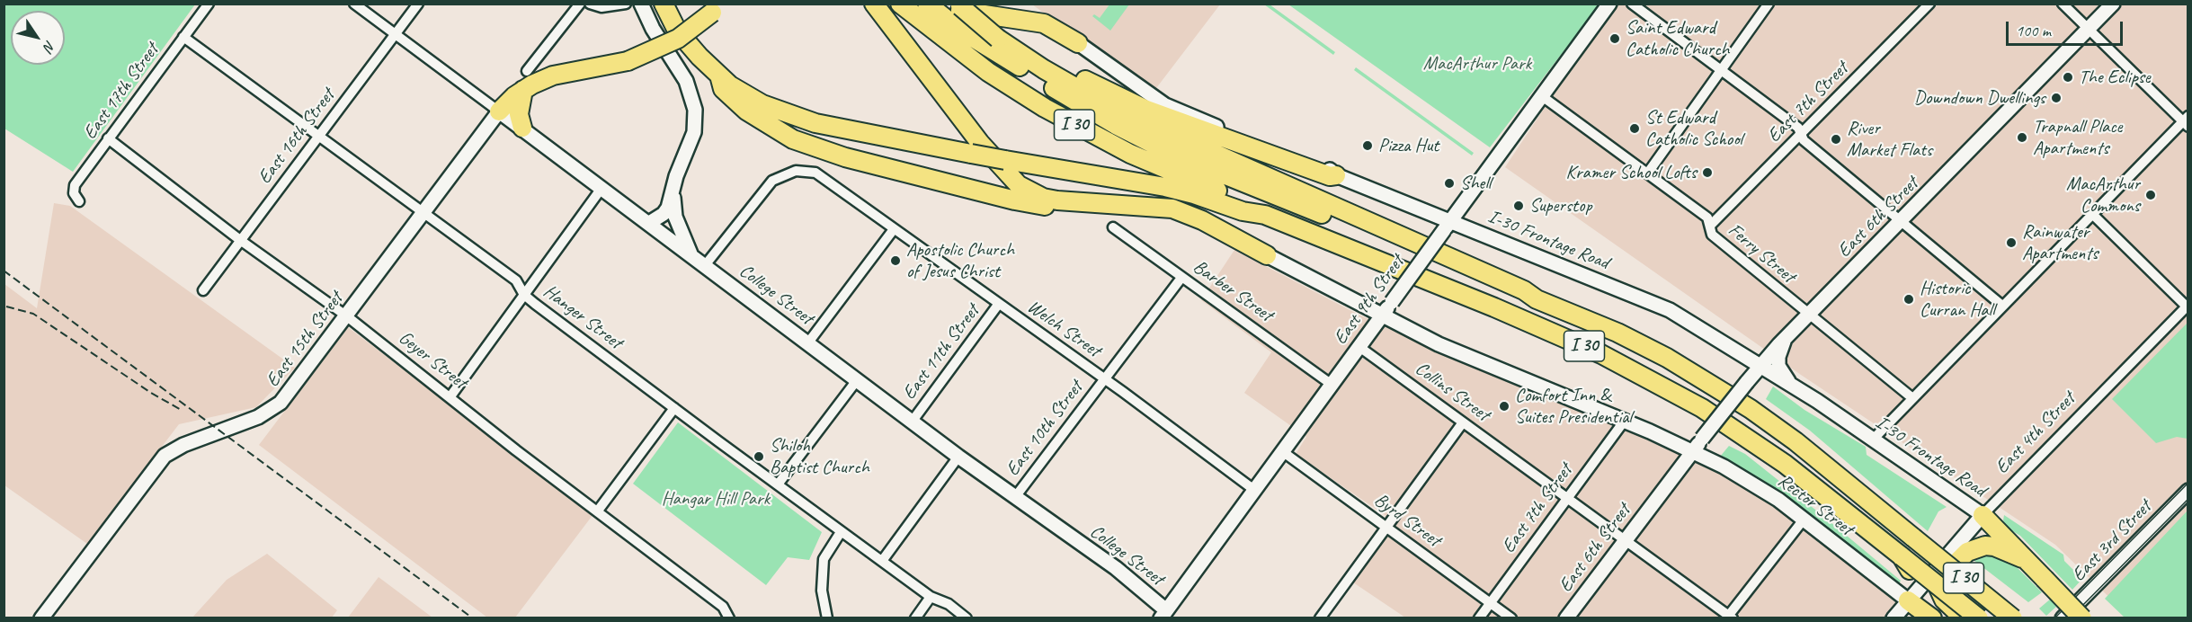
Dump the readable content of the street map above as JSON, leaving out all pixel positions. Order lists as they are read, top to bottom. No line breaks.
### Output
{"streets":{"highway":["I 30"],"main road":["East 6th Street","I-30 Frontage Road","College Street","East 9th Street","East 15th Street","East 4th Street","Rector Street","East 3rd Street"],"street":["East 17th Street","East 7th Street","East 16th Street","Ferry Street","Barber Street","Hanger Street","Welch Street","East 11th Street","Geyer Street","Collins Street","East 10th Street","Byrd Street"]},"crossings":[["East 17th Street","Hanger Street"],["East 17th Street","Geyer Street"],["East 7th Street","Ferry Street"],["East 7th Street","Collins Street"],["East 7th Street","Byrd Street"],["East 16th Street","College Street"],["East 16th Street","Hanger Street"],["East 16th Street","Geyer Street"],["East 6th Street","I-30 Frontage Road"],["East 6th Street","Ferry Street"],["East 6th Street","Collins Street"],["East 6th Street","Rector Street"],["I-30 Frontage Road","East 9th Street"],["I-30 Frontage Road","East 4th Street"],["Ferry Street","East 9th Street"],["Barber Street","East 9th Street"],["Barber Street","East 10th Street"],["College Street","East 9th Street"],["College Street","Welch Street"],["College Street","East 15th Street"],["College Street","East 11th Street"],["College Street","East 10th Street"],["East 9th Street","Welch Street"],["East 9th Street","Collins Street"],["East 9th Street","Byrd Street"],["Hanger Street","East 15th Street"],["Welch Street","East 11th Street"],["Welch Street","East 10th Street"],["East 15th Street","Geyer Street"],["East 4th Street","Rector Street"]],"parks":["MacArthur Park","Hangar Hill Park"],"places":["Saint Edward Catholic Church","The Eclipse","Downdown Dwellings","St Edward Catholic School","Trapnall Place Apartments","River Market Flats","Pizza Hut","Kramer School Lofts","Shell","MacArthur Commons","Superstop","Rainwater Apartments","Apostolic Church of Jesus Christ","Historic Curran Hall","Comfort Inn & Suites Presidential","Shiloh Baptist Church"],"scale_bar":"100 m","north":"bottom right"}
